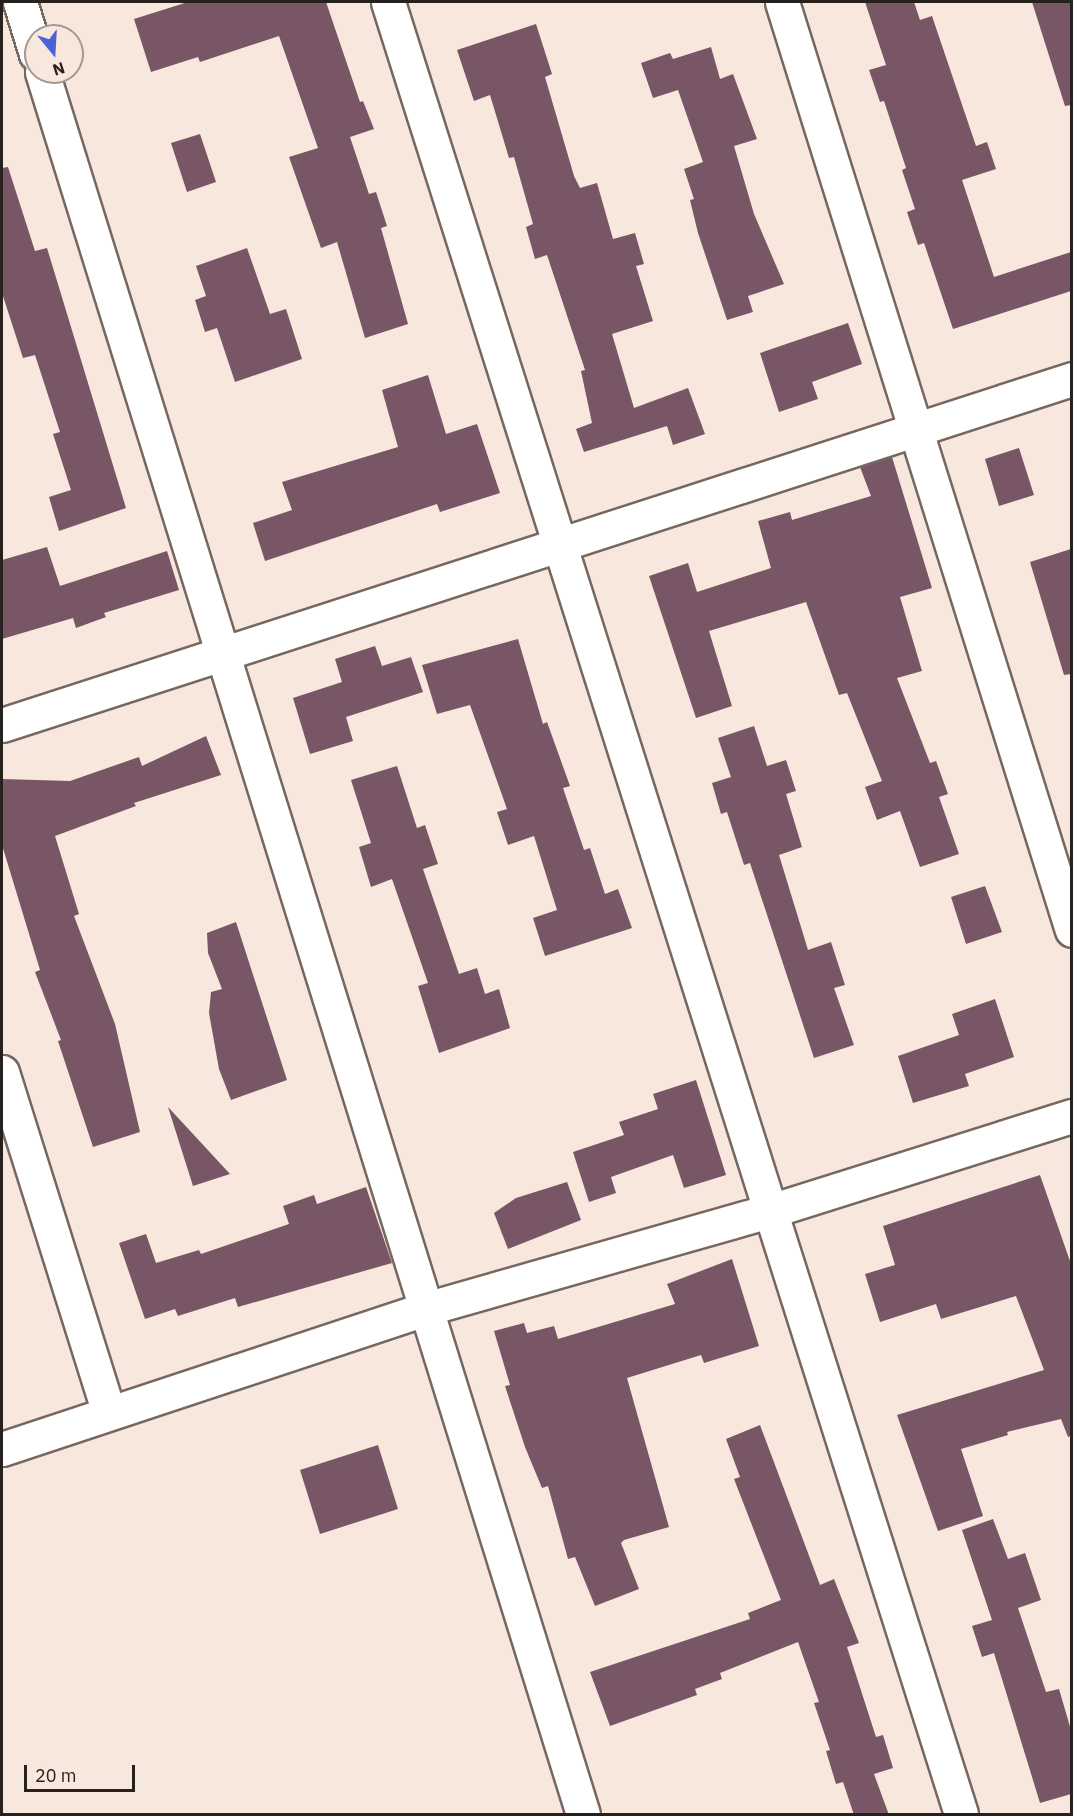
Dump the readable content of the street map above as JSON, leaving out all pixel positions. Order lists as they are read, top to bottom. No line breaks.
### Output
{"scale_bar":"20 m","north":"bottom"}
